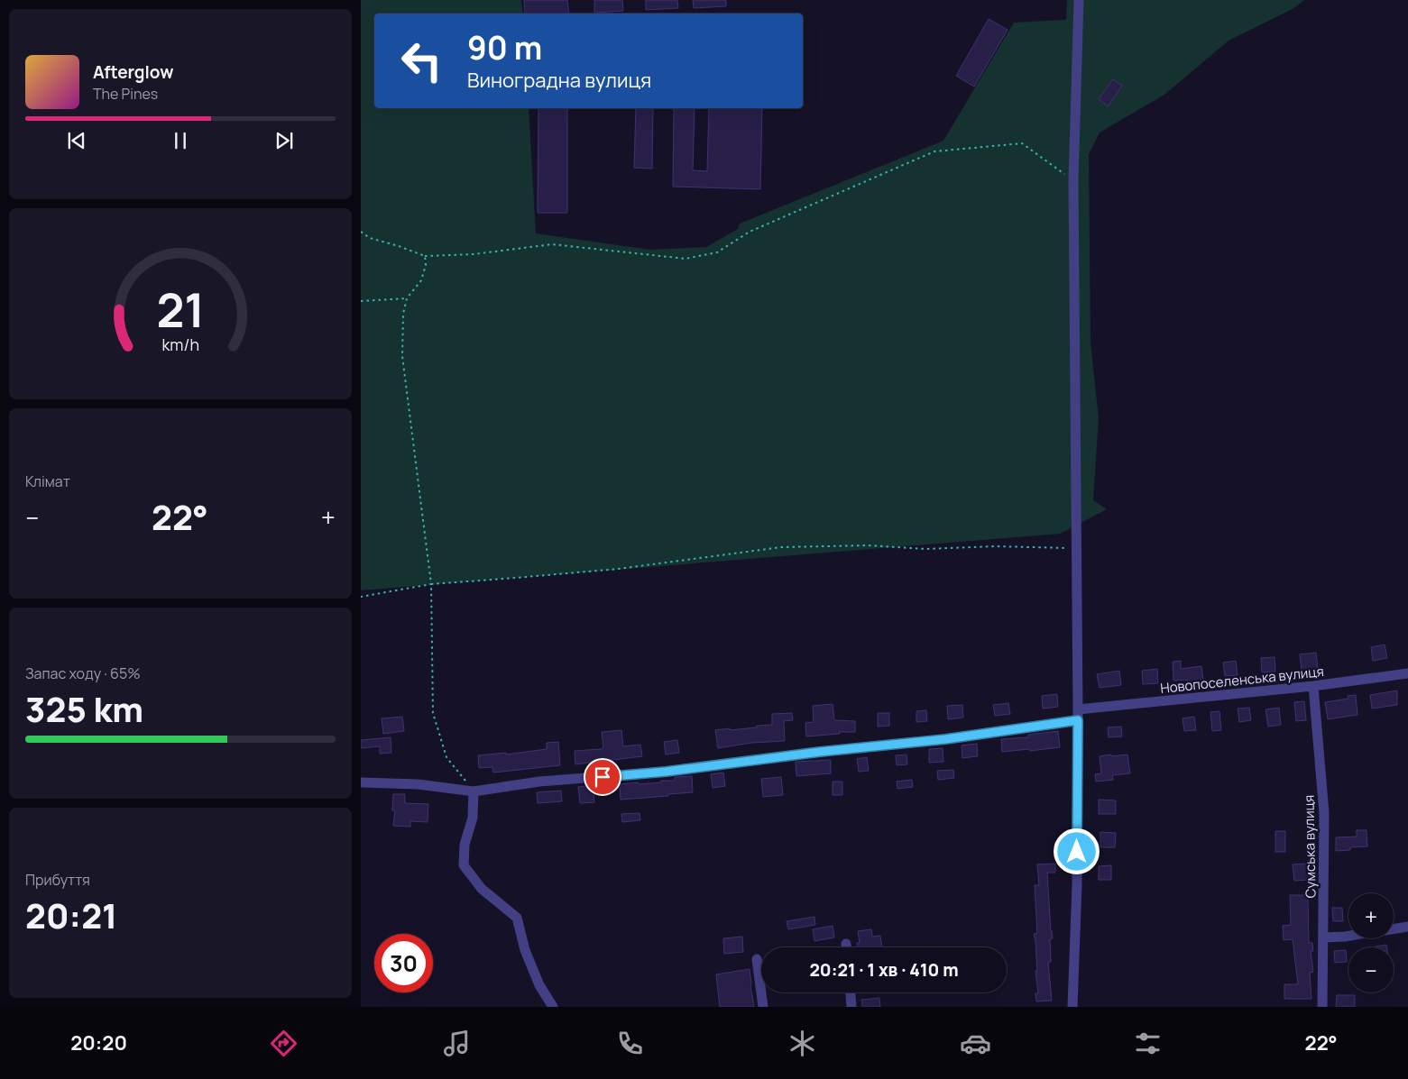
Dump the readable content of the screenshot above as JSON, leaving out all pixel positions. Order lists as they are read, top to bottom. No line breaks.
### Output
{"streets":{"street":["Новопоселенська вулиця","Сумська вулиця"]},"crossings":[["Новопоселенська вулиця","Сумська вулиця"]],"page":{"turn":["90 m","Виноградна вулиця"],"song":["Afterglow","The Pines"],"tile":["Клімат",["Запас ходу · 65%","325 km"],["Прибуття","20:21"]],"heat":["−","22°","+"],"map_buttons":["+","−"],"limit":"30","trip":"20:21 · 1 хв · 410 m","tabs":["20:20","22°"],"gauge":["21","km/h"]}}
